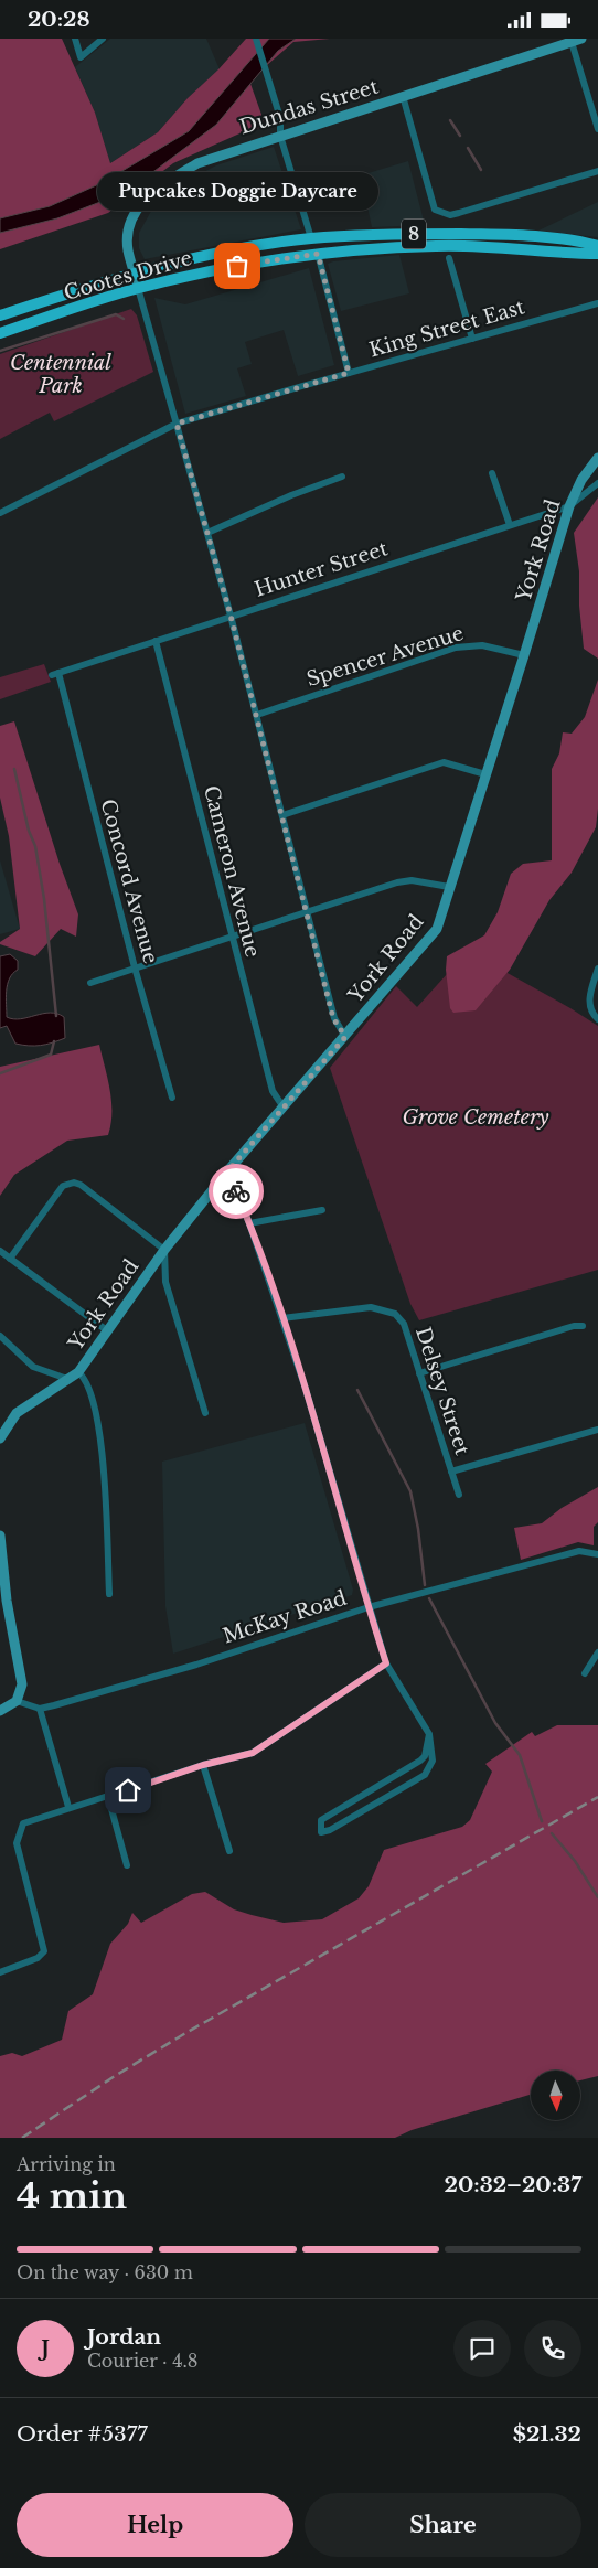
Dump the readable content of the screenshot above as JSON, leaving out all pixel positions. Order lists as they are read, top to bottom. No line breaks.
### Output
{"streets":{"main road":["8","Cootes Drive"],"street":["Dundas Street","King Street East","York Road","Hunter Street","Spencer Avenue","Cameron Avenue","Concord Avenue","Delsey Street","McKay Road"]},"crossings":[["Dundas Street","Cootes Drive"],["York Road","Hunter Street"],["York Road","Spencer Avenue"],["York Road","Cameron Avenue"],["Hunter Street","Cameron Avenue"],["Hunter Street","Concord Avenue"]],"parks":["Centennial Park","Grove Cemetery"],"places":["Pupcakes Doggie Daycare"],"north":"bottom","page":{"status":"20:28","bubble":"Pupcakes Doggie Daycare","heading":["4 min","Arriving in","20:32–20:37"],"panel":["Jordan","Courier · 4.8","Order #5377","$21.32"],"bar":"On the way · 630 m","round":"J","buttons":["Help","Share"]}}
